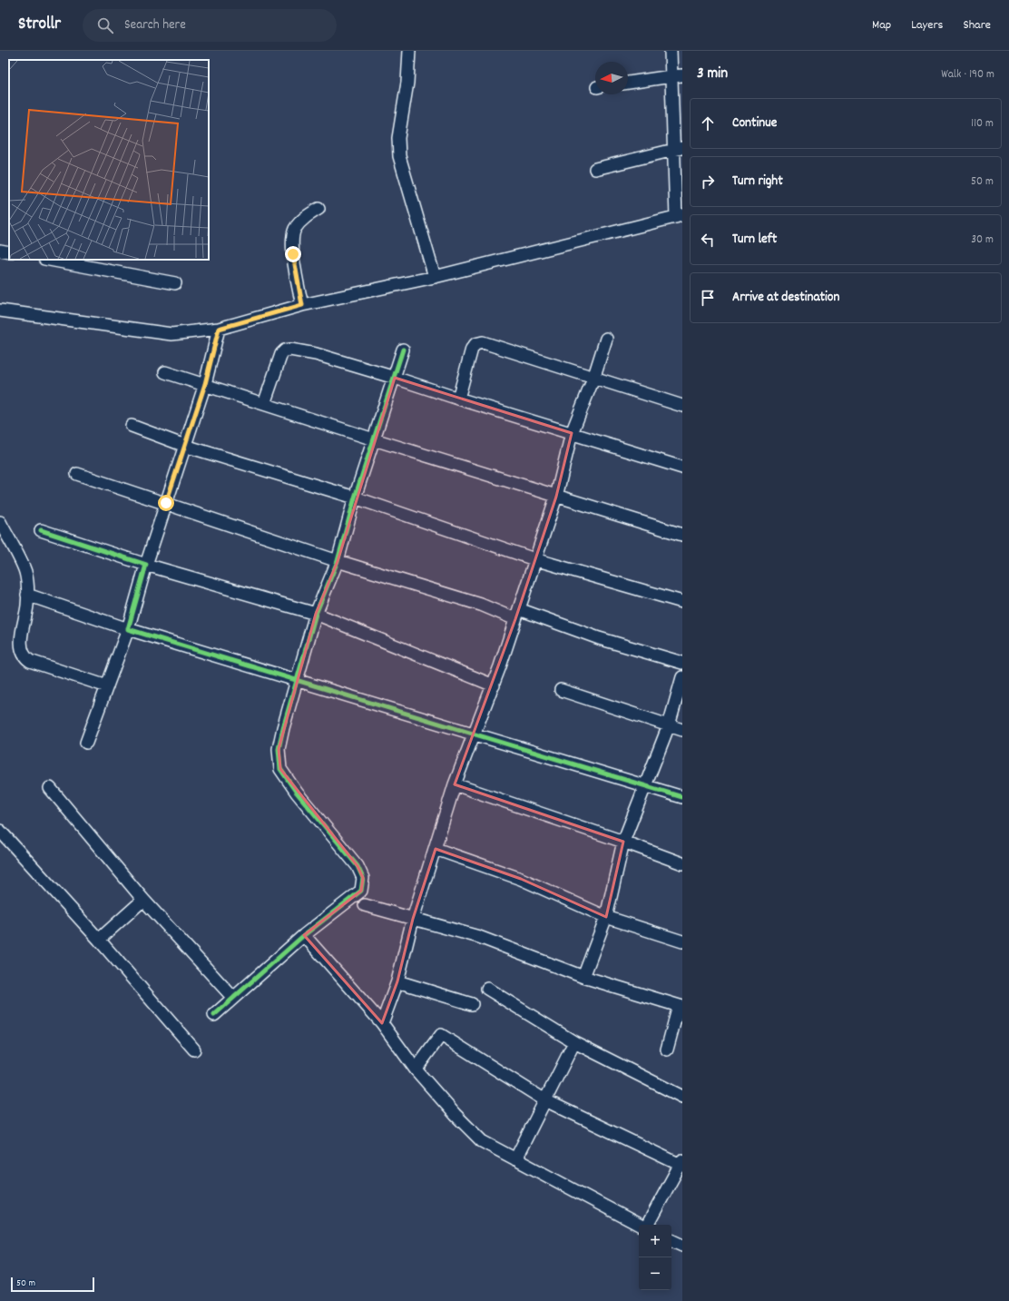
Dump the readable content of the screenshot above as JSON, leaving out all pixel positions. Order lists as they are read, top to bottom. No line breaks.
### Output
{"scale_bar":"50 m","north":"left","page":{"header":"Strollr","search":"Search here","nav":["Map","Layers","Share"],"heading":["3 min","Walk · 190 m"],"list":[["Continue","110 m"],["Turn right","50 m"],["Turn left","30 m"],"Arrive at destination"],"map_buttons":["+","−"],"scale":"50 m"}}
